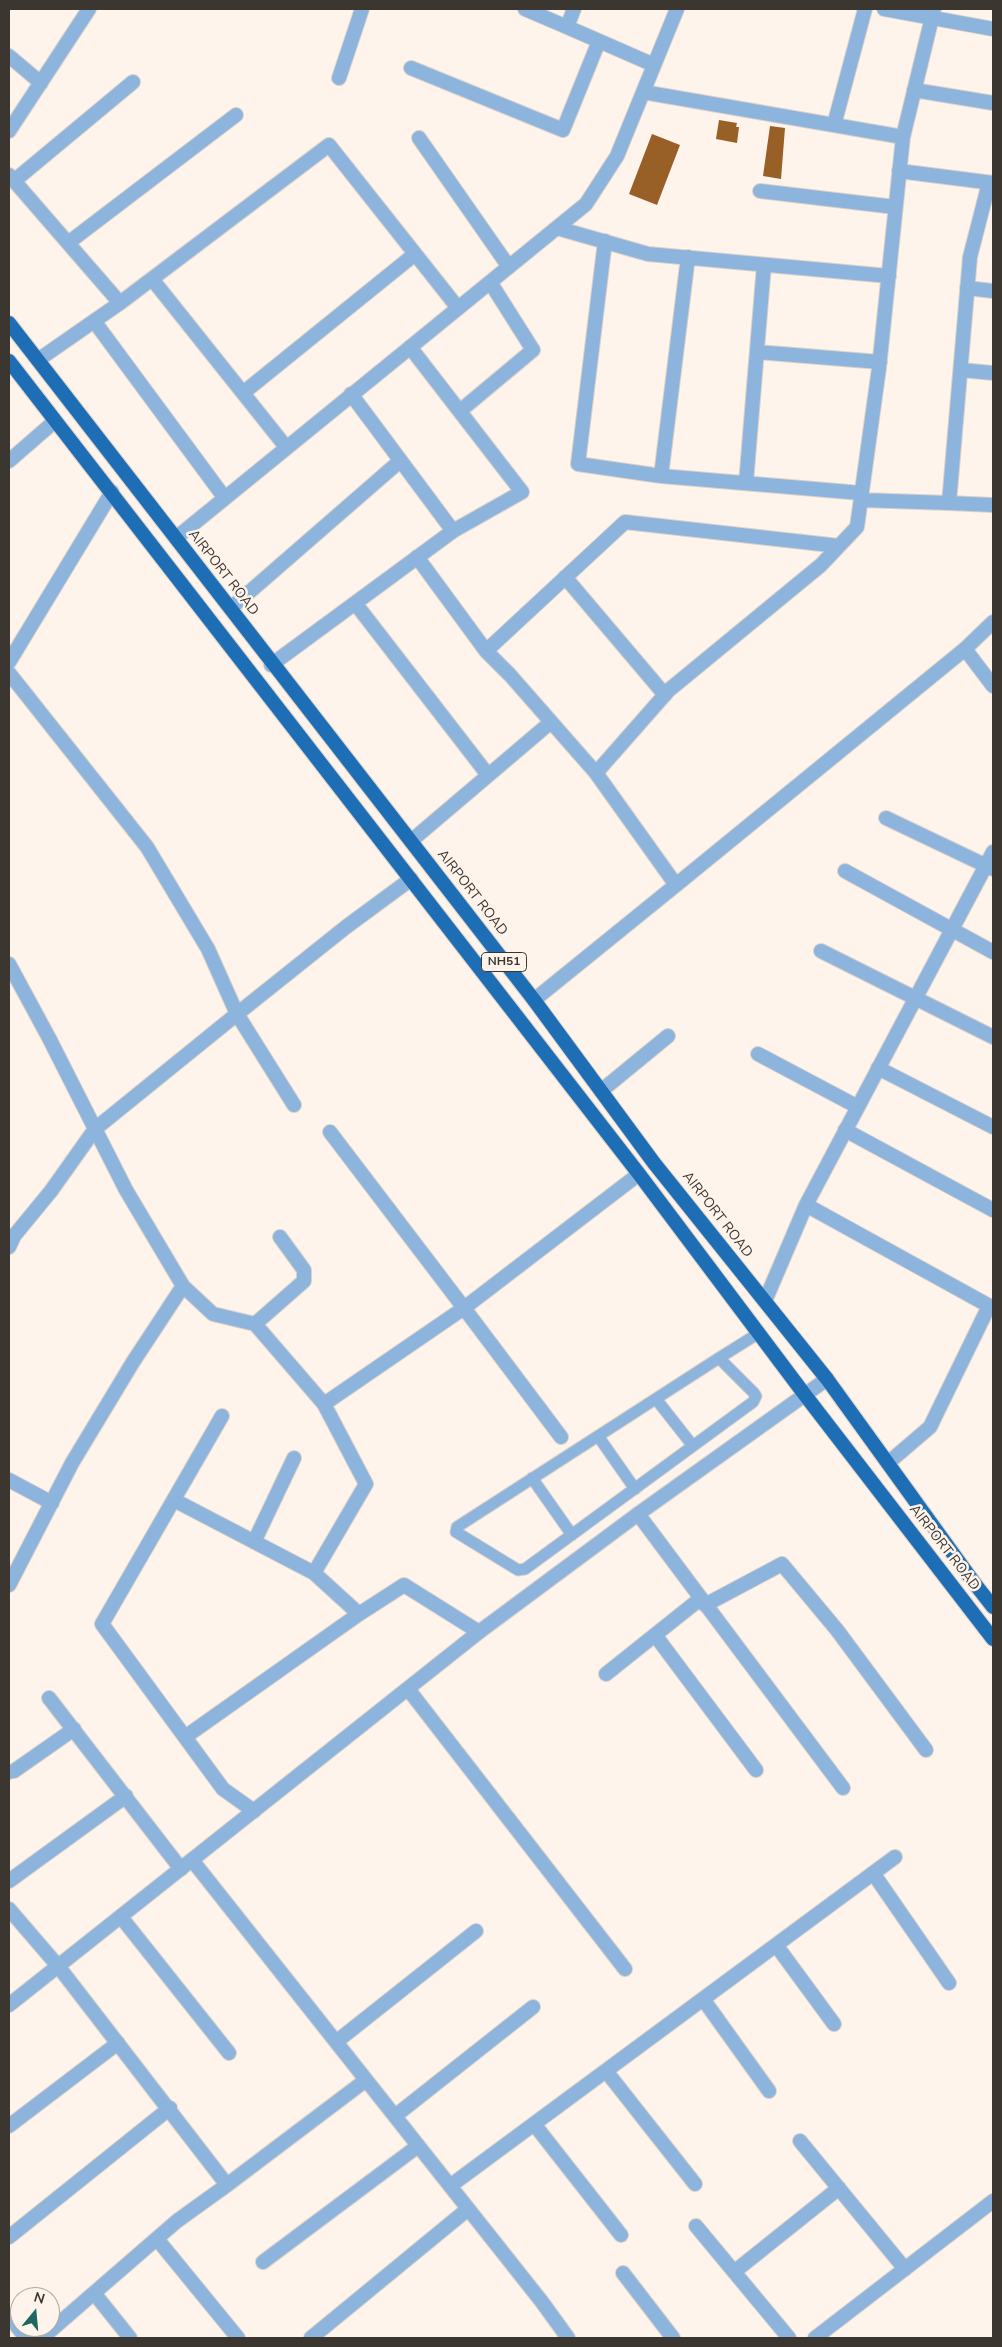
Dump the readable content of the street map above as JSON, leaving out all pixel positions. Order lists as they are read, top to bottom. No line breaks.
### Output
{"streets":{"highway":["AIRPORT ROAD","NH51"]},"north":"top"}
